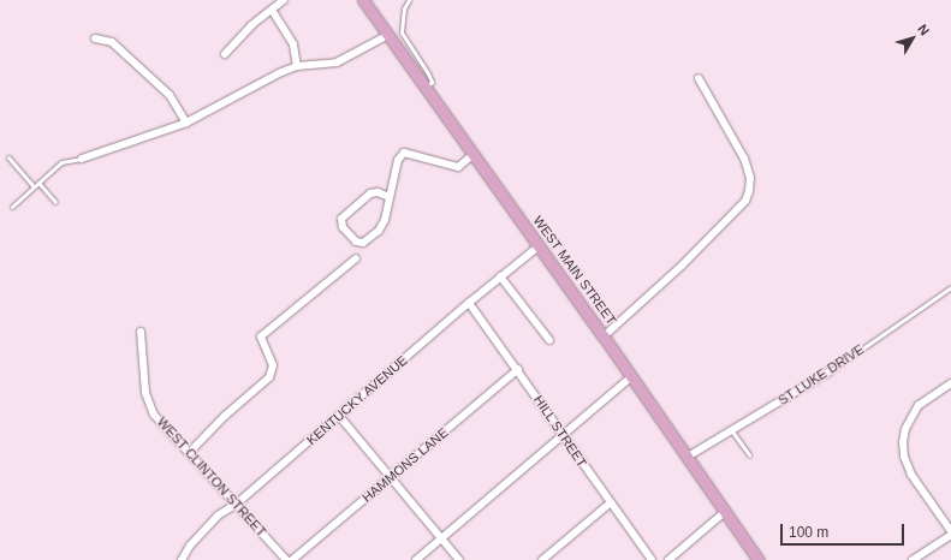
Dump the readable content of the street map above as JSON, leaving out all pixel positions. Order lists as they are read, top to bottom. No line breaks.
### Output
{"streets":{"main road":["WEST MAIN STREET"],"street":["ST LUKE DRIVE","KENTUCKY AVENUE","HILL STREET","HAMMONS LANE","WEST CLINTON STREET"]},"crossings":[["WEST MAIN STREET","ST LUKE DRIVE"],["WEST MAIN STREET","KENTUCKY AVENUE"],["KENTUCKY AVENUE","HILL STREET"],["KENTUCKY AVENUE","WEST CLINTON STREET"],["HILL STREET","HAMMONS LANE"]],"scale_bar":"100 m","north":"top right"}
